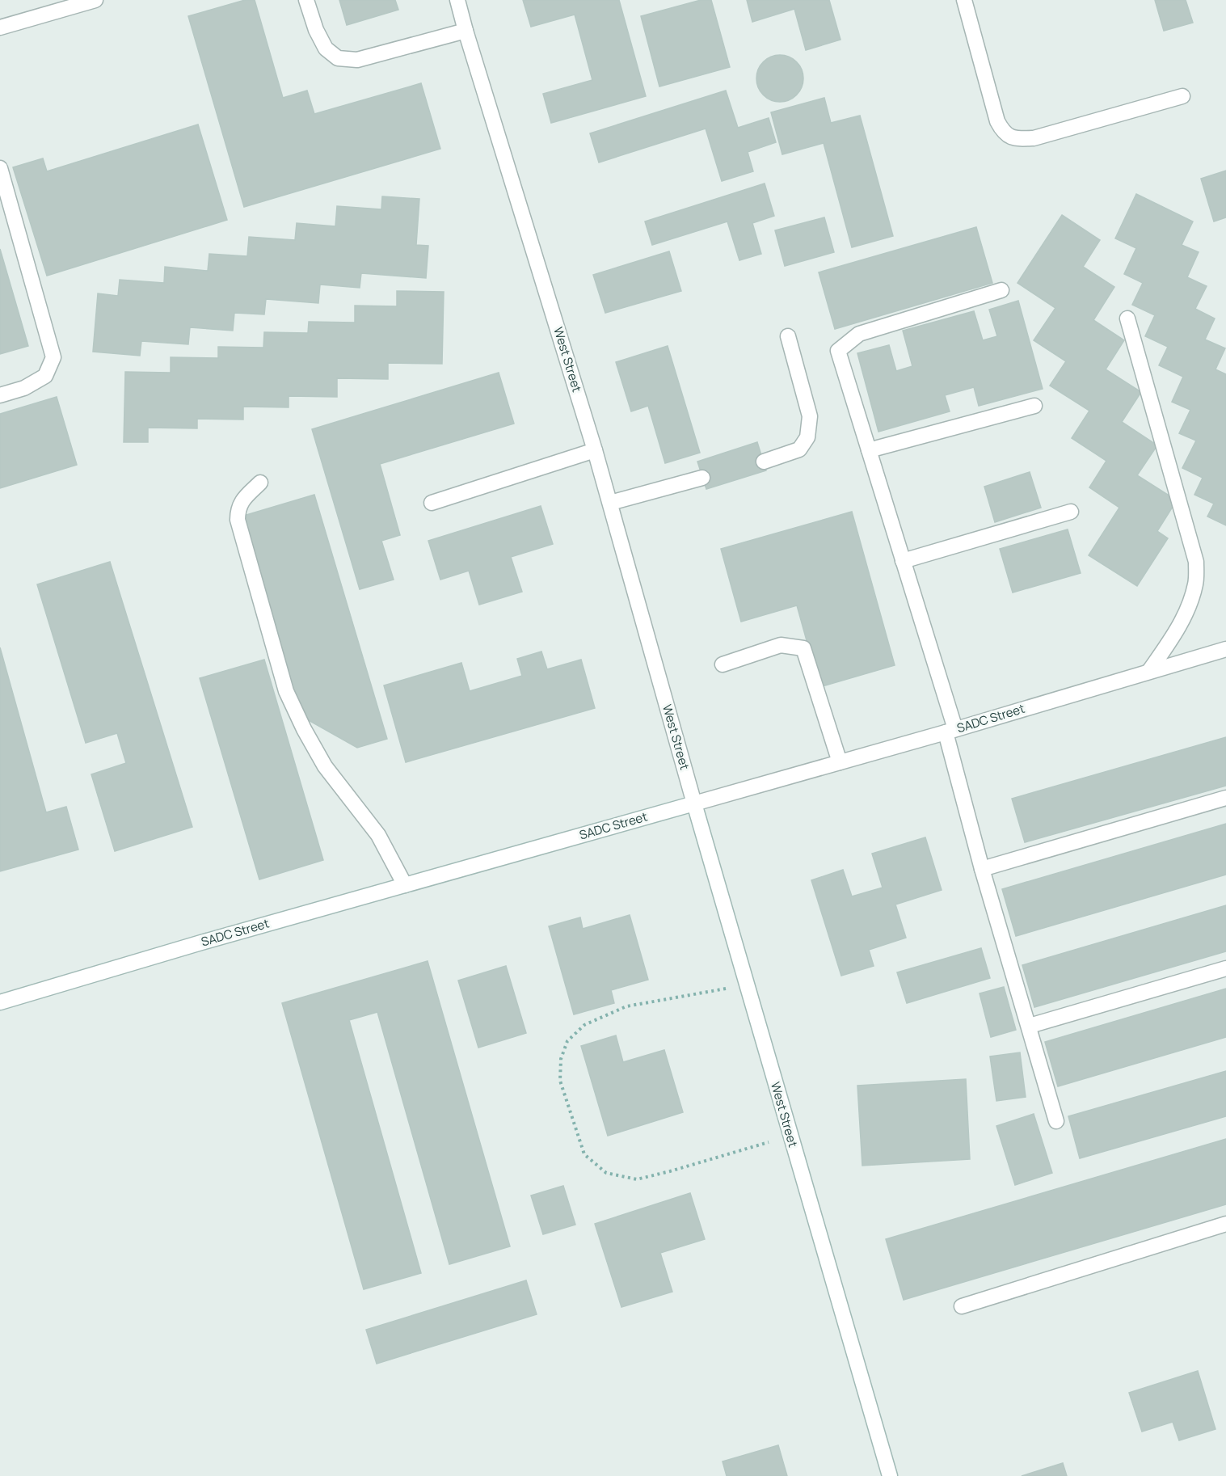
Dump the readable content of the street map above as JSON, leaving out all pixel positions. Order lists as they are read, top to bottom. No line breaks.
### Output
{"streets":{"street":["West Street","SADC Street"]},"crossings":[["West Street","SADC Street"]]}
